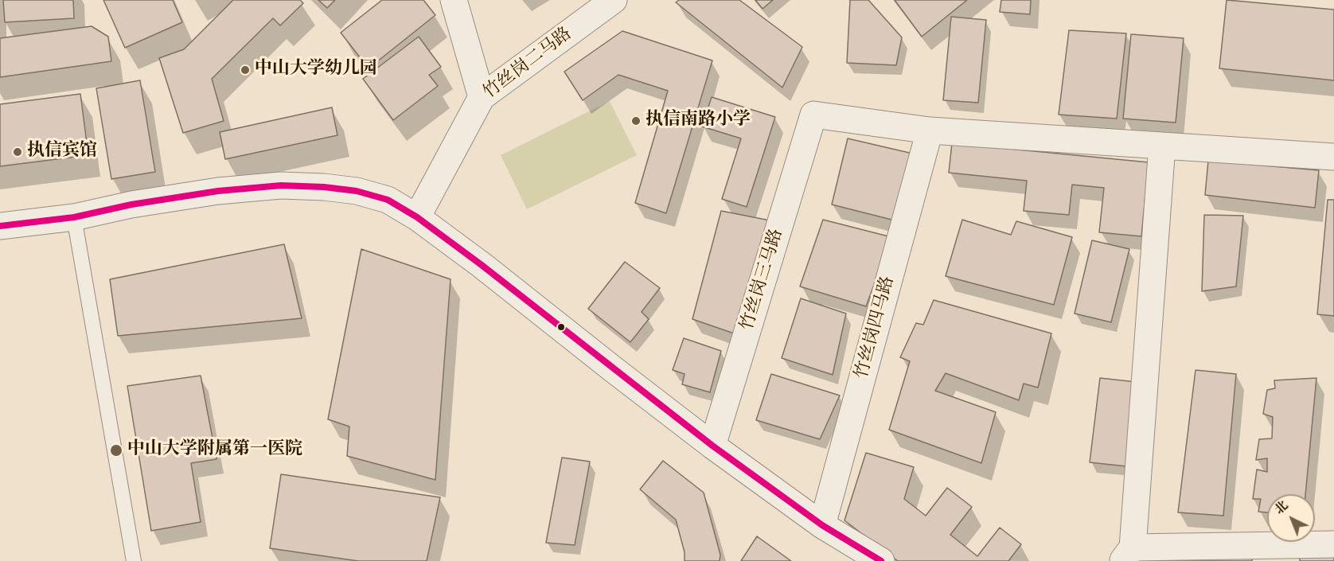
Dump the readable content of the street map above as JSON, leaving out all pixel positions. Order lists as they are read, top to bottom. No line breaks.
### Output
{"streets":{"street":["竹丝岗二马路","竹丝岗三马路","竹丝岗四马路"]},"crossings":[["竹丝岗三马路","竹丝岗四马路"]],"places":["中山大学幼儿园","执信南路小学","执信宾馆","中山大学附属第一医院"],"north":"top left"}
